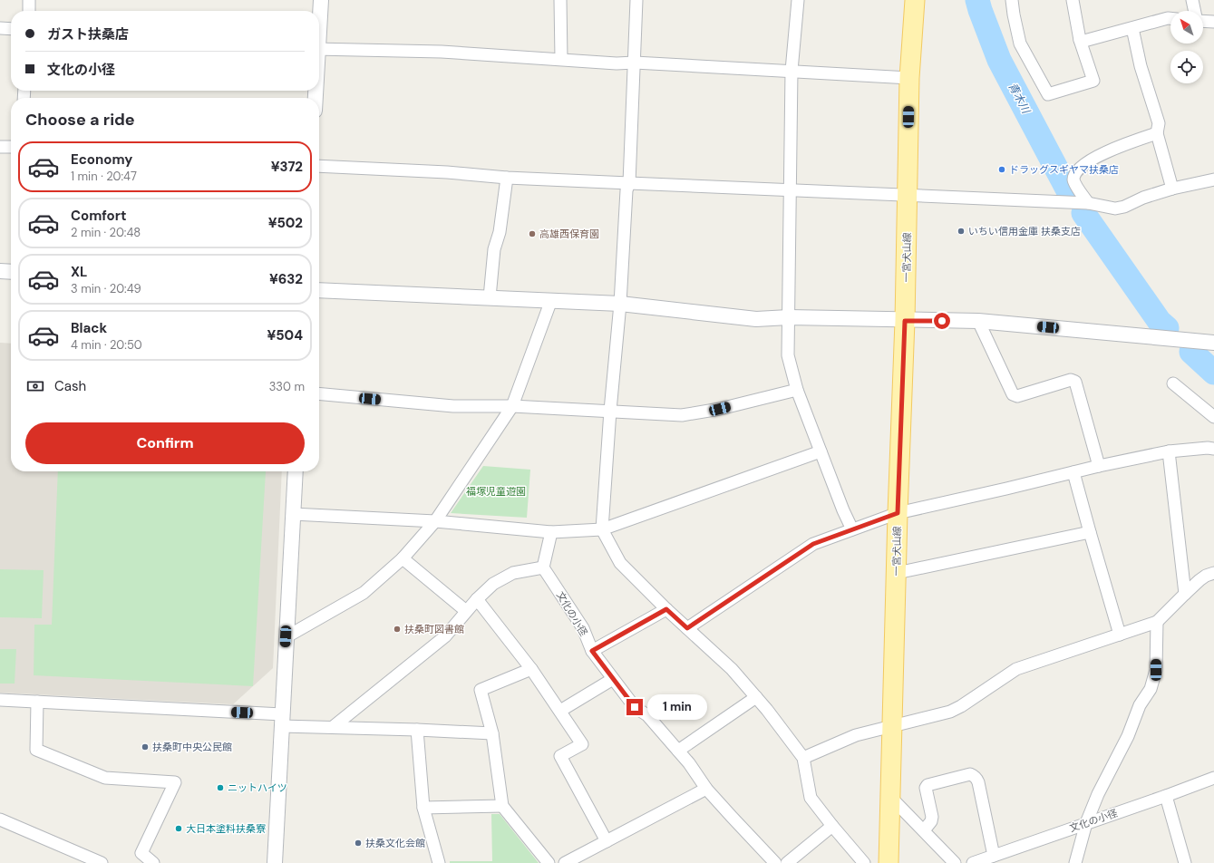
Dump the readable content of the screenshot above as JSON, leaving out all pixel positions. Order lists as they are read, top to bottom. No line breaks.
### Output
{"streets":{"main road":["一宮犬山線"],"street":["文化の小径"]},"water":["青木川"],"parks":["福塚児童遊園"],"places":["ドラッグスギヤマ扶桑店","いちい信用金庫 扶桑支店","高雄西保育園","扶桑町図書館","扶桑町中央公民館","ニットハイツ","大日本塗料扶桑寮","扶桑文化会館"],"north":"top left","page":{"banner":["ガスト扶桑店","文化の小径"],"heading":"Choose a ride","list":[{"name":"Economy","note":"1 min · 20:47","value":"¥372"},{"name":"Comfort","note":"2 min · 20:48","value":"¥502"},{"name":"XL","note":"3 min · 20:49","value":"¥632"},{"name":"Black","note":"4 min · 20:50","value":"¥504"}],"pay":["Cash","330 m"],"buttons":"Confirm","bubble":"1 min"}}
